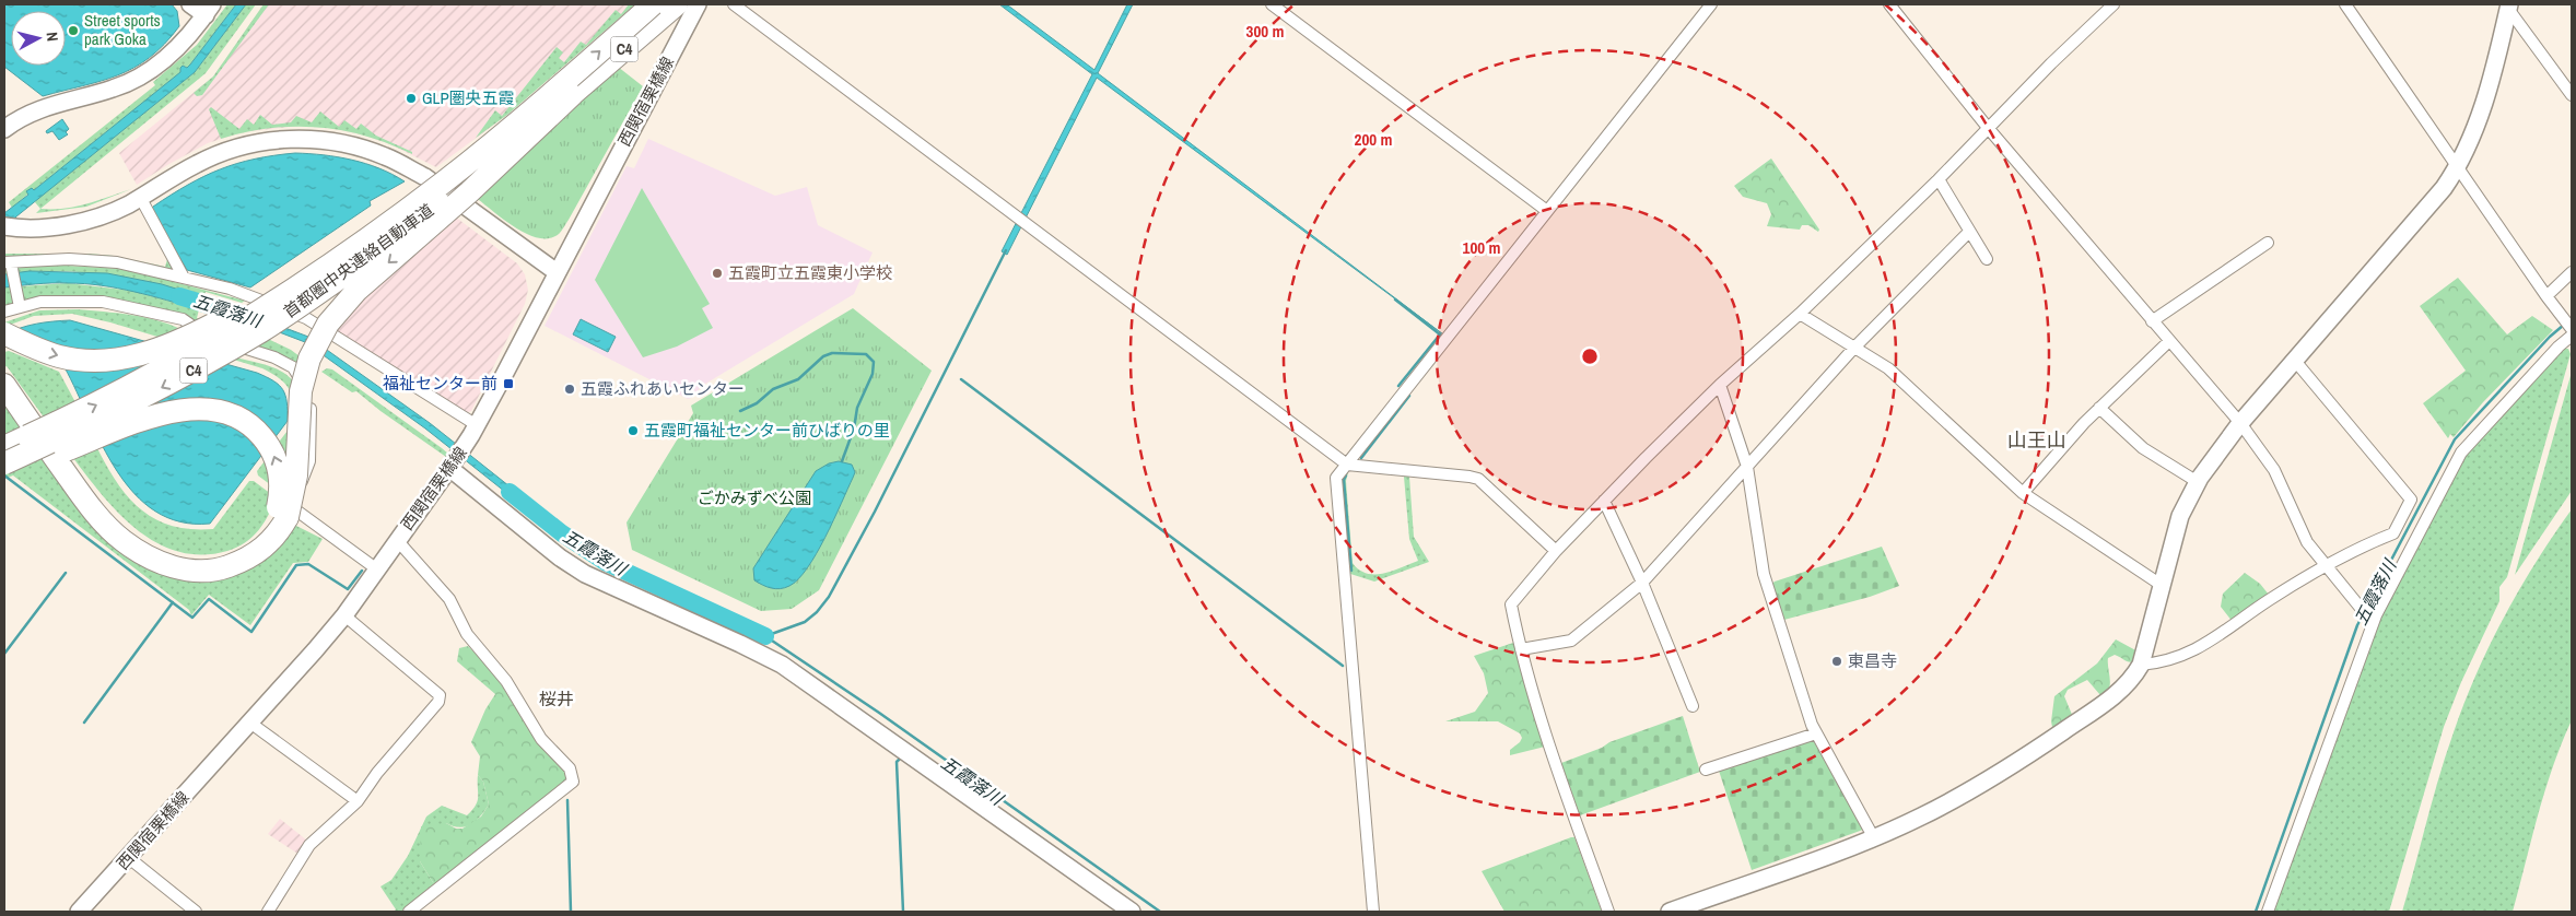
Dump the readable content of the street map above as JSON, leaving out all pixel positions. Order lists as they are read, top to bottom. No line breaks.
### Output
{"streets":{"highway":["C4","首都圏中央連絡自動車道"],"street":["西関宿栗橋線"]},"districts":["山王山","桜井"],"water":["五霞落川"],"parks":["ごかみずべ公園"],"places":{"other":["Street sports park Goka","GLP圏央五霞","五霞町立五霞東小学校","五霞ふれあいセンター","五霞町福祉センター前ひばりの里","東昌寺"],"transit":["福祉センター前"]},"north":"right","rings":["300 m","200 m","100 m"]}
